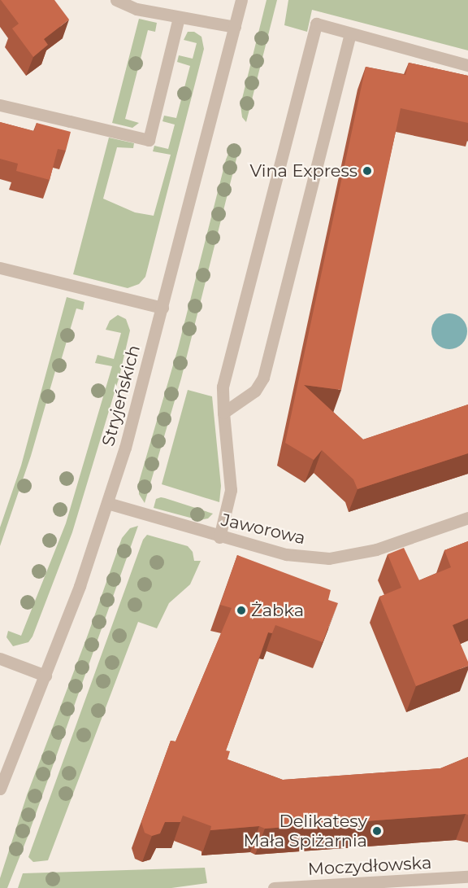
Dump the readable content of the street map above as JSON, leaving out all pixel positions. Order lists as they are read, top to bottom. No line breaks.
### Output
{"streets":{"street":["Stryjeńskich","Jaworowa","Moczydłowska"]},"crossings":[["Stryjeńskich","Jaworowa"]],"places":["Vina Express","Żabka","Delikatesy Mała Spiżarnia"]}
